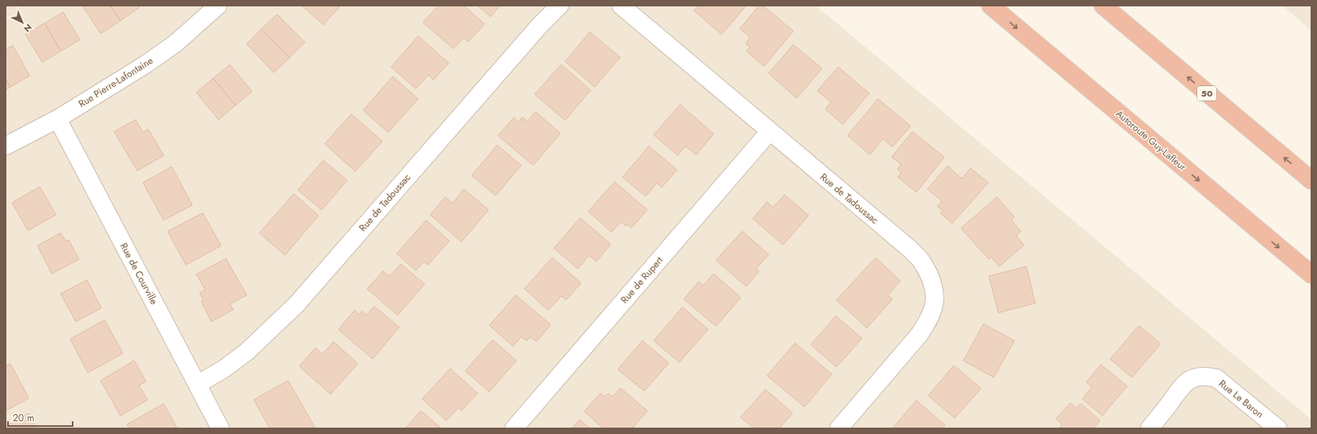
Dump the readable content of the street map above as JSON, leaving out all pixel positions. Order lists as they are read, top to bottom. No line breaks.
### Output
{"streets":{"highway":["50","Autoroute Guy-Lafleur"],"street":["Rue Pierre-Lafontaine","Rue de Tadoussac","Rue de Courville","Rue de Rupert","Rue Le Baron"]},"crossings":[["Rue Pierre-Lafontaine","Rue de Courville"],["Rue de Tadoussac","Rue de Courville"],["Rue de Tadoussac","Rue de Rupert"]],"scale_bar":"20 m","north":"bottom right"}
